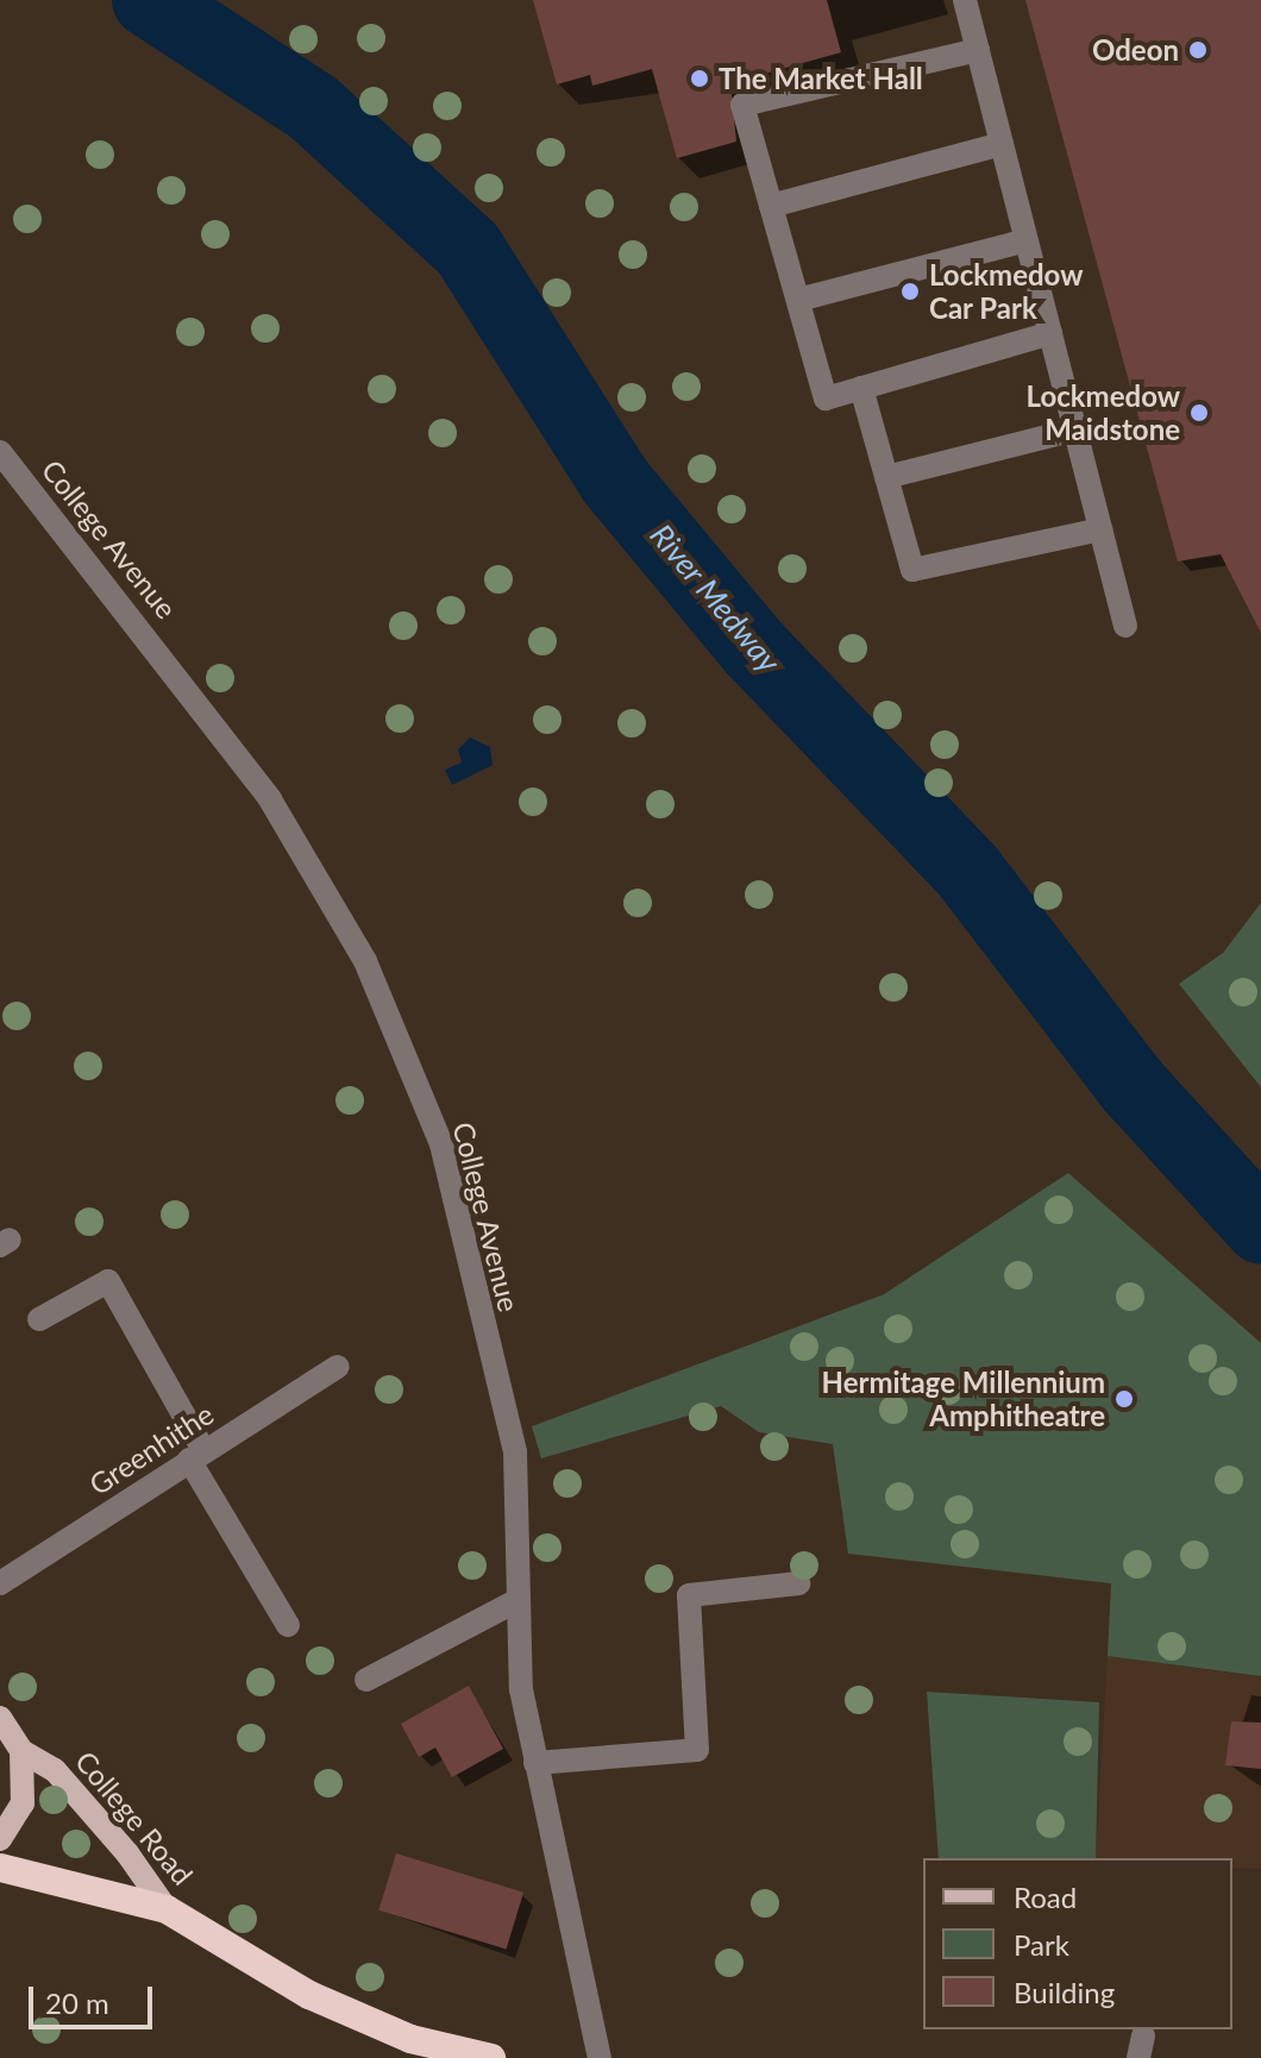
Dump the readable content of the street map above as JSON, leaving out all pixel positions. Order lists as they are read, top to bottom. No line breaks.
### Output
{"streets":{"highway":["College Road"],"street":["College Avenue","Greenhithe"]},"water":["River Medway"],"places":["Odeon","The Market Hall","Lockmedow Car Park","Lockmedow Maidstone","Hermitage Millennium Amphitheatre"],"legend":["Road","Park","Building"],"scale_bar":"20 m"}
